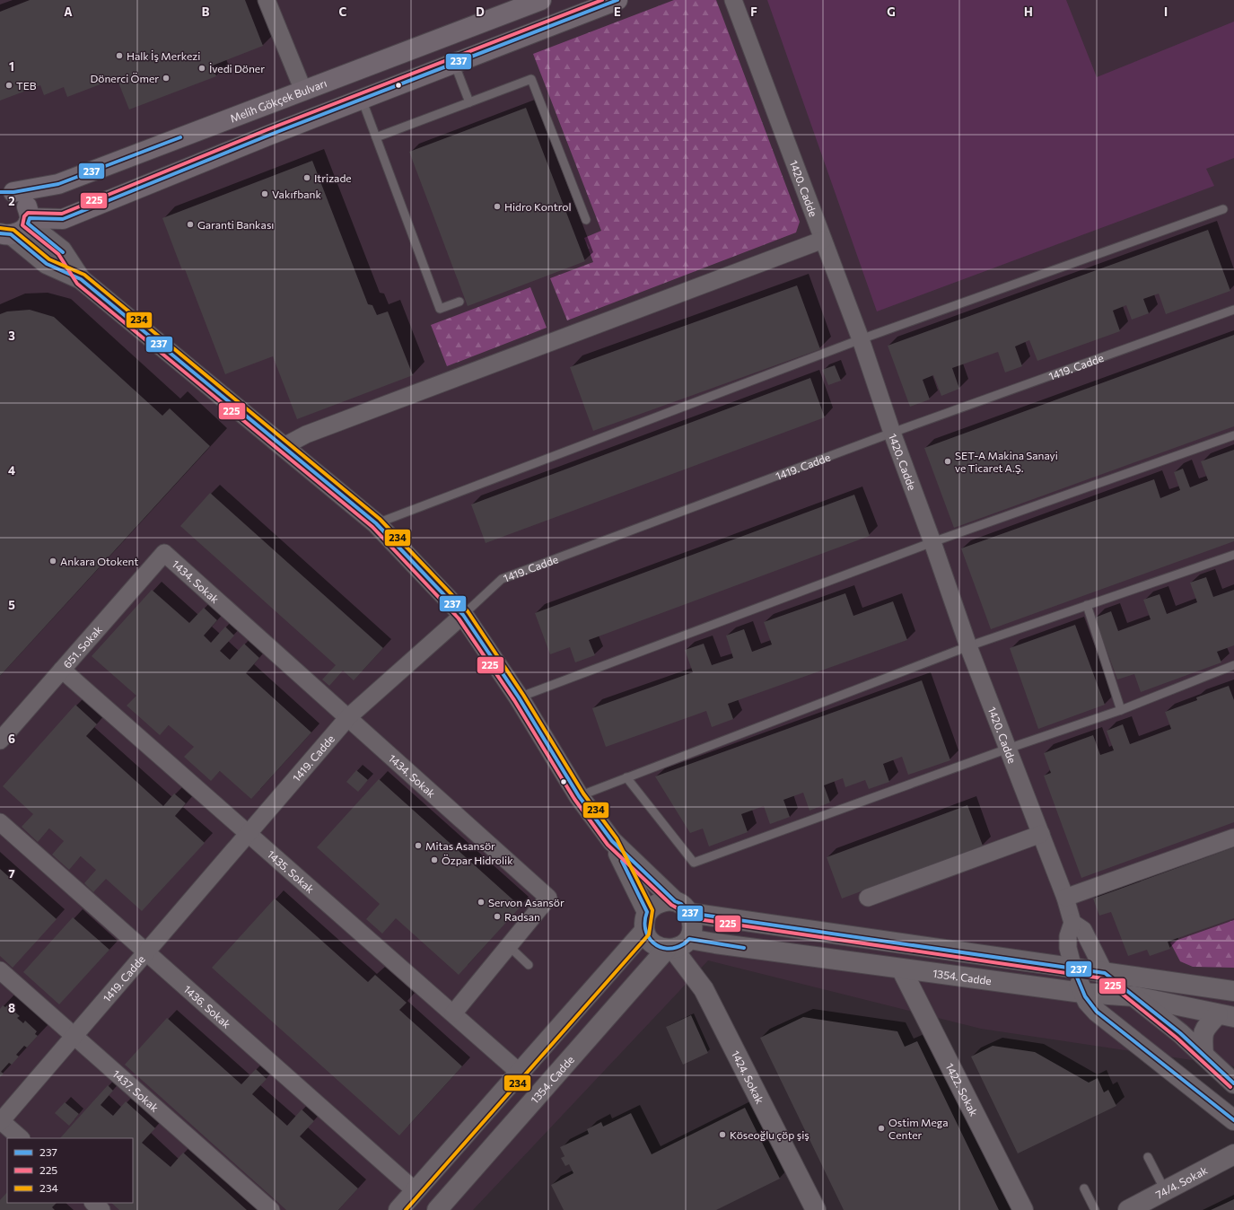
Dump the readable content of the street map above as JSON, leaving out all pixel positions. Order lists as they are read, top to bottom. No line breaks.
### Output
{"streets":{"main road":["Melih Gökçek Bulvarı","1354. Cadde","1424. Sokak","1422. Sokak","74/4. Sokak"],"street":["1420. Cadde","1419. Cadde","1434. Sokak","651. Sokak","1435. Sokak","1436. Sokak","1437. Sokak"]},"crossings":[["1420. Cadde","1419. Cadde"],["1419. Cadde","1434. Sokak"],["1419. Cadde","1435. Sokak"],["1419. Cadde","1436. Sokak"],["1419. Cadde","1437. Sokak"],["1434. Sokak","651. Sokak"],["1434. Sokak","1435. Sokak"],["651. Sokak","1435. Sokak"],["1354. Cadde","1424. Sokak"],["1354. Cadde","1422. Sokak"]],"places":["Halk İş Merkezi","İvedi Döner","Dönerci Ömer","TEB","Itrizade","Vakıfbank","Hidro Kontrol","Garanti Bankası","SET-A Makina Sanayi ve Ticaret A.Ş.","Ankara Otokent","Mitas Asansör","Özpar Hidrolik","Servon Asansör","Radsan","Ostim Mega Center","Köseoğlu çöp şiş"],"lines":["transit line 237","transit line 225","transit line 234"],"legend":["237","225","234"],"grid":{"columns":["A","B","C","D","E","F","G","H","I"],"rows":["1","2","3","4","5","6","7","8"]}}
